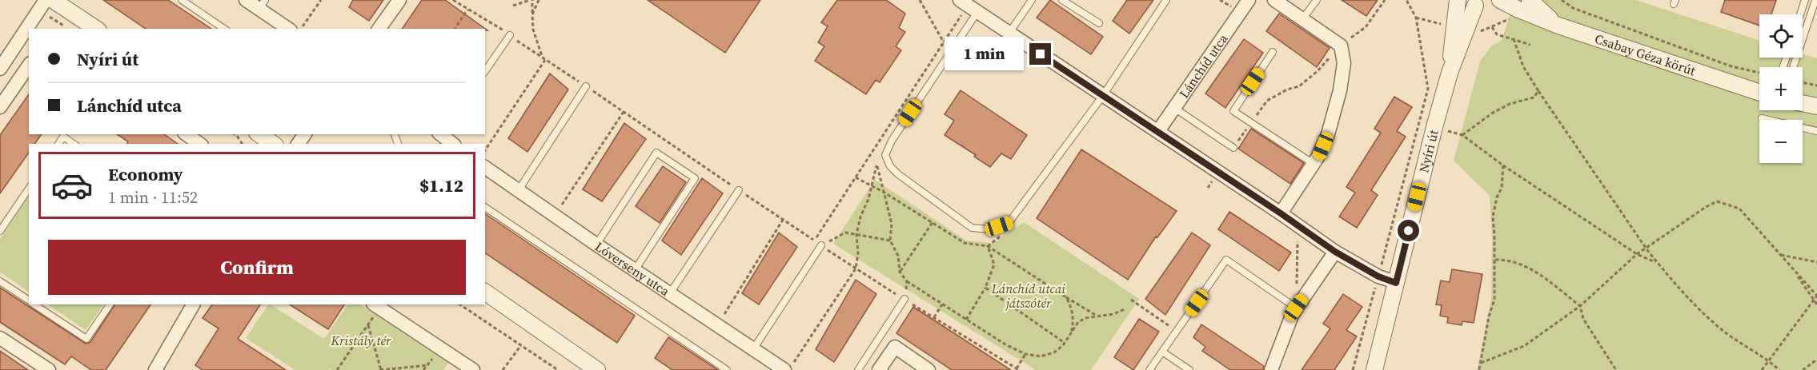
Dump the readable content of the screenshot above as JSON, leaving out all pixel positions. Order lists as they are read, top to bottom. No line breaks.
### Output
{"streets":{"street":["Csabay Géza körút","Lánchíd utca","Nyíri út","Lóverseny utca"]},"parks":["Lánchíd utcai játszótér","Kristály tér"],"page":{"map_buttons":["+","−"],"banner":["Nyíri út","Lánchíd utca"],"bubble":"1 min","list":[{"name":"Economy","note":"1 min · 11:52","value":"$1.12"}],"buttons":"Confirm"}}
